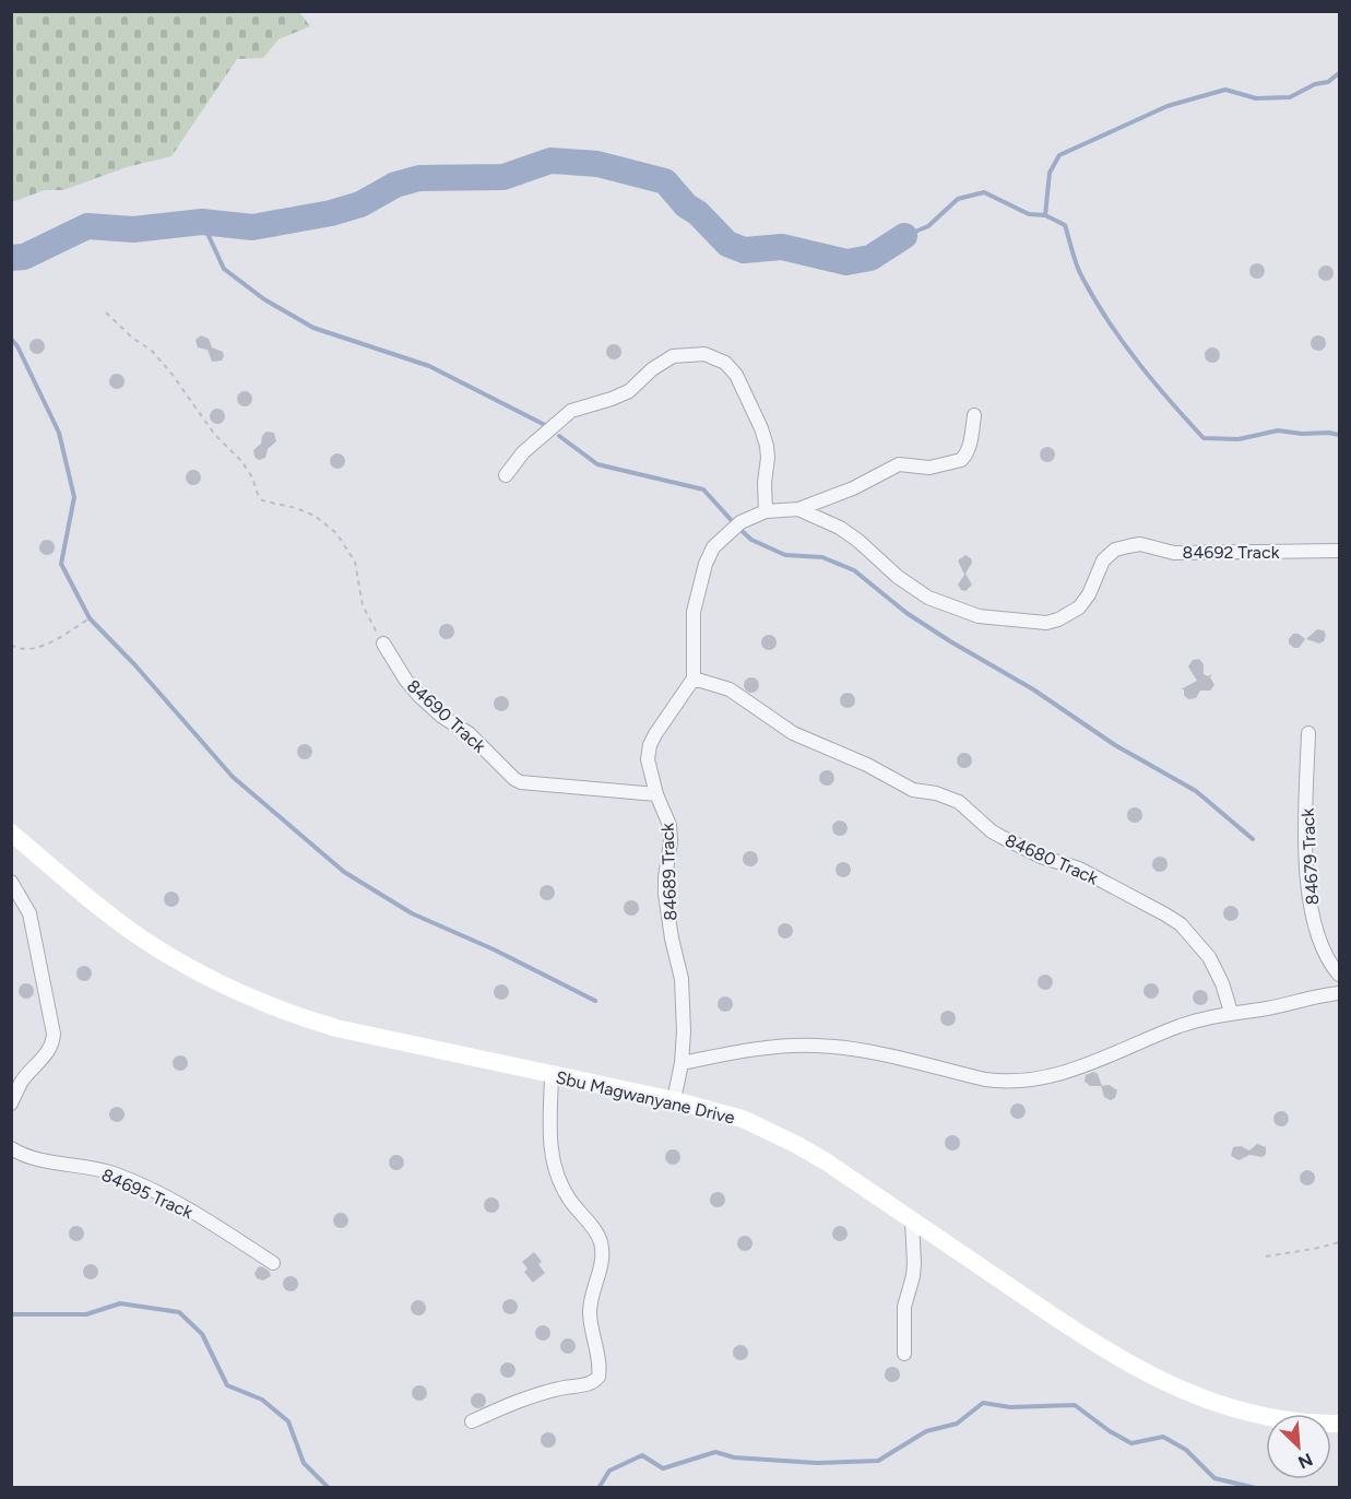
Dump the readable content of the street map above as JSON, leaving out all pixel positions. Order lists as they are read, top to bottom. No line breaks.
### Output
{"streets":{"main road":["Sbu Magwanyane Drive"],"street":["84692 Track","84690 Track","84679 Track","84680 Track","84689 Track","84695 Track"]},"crossings":[["84690 Track","84689 Track"],["84680 Track","84689 Track"],["84689 Track","Sbu Magwanyane Drive"]],"north":"bottom right"}
